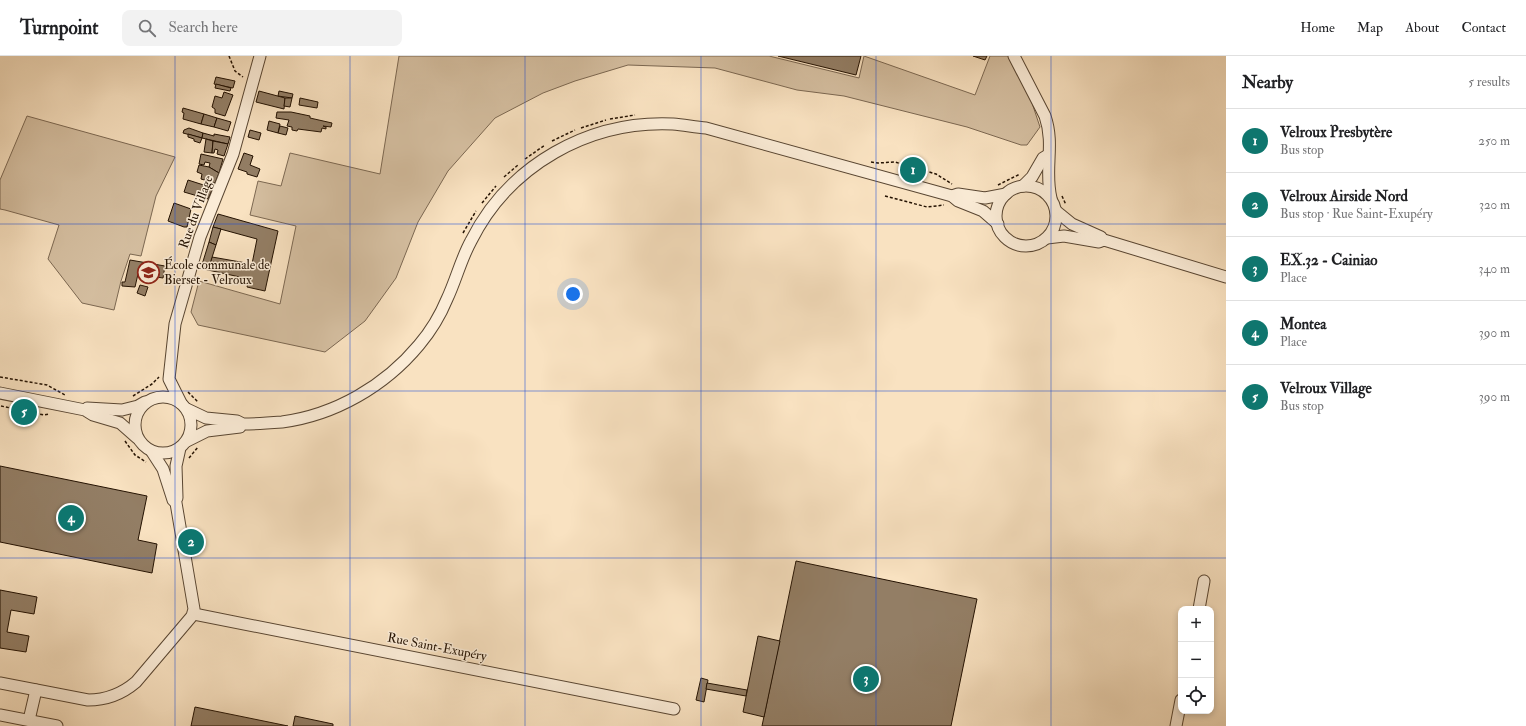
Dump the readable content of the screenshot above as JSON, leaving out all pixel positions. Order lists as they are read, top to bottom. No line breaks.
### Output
{"streets":{"street":["Rue du Village","Rue Saint-Exupéry"]},"places":{"school or university":["École communale de Bierset - Velroux"]},"page":{"header":"Turnpoint","search":"Search here","nav":["Home","Map","About","Contact"],"heading":["Nearby","5 results"],"list":[{"mark":"1","name":"Velroux Presbytère","note":"Bus stop","value":"250 m"},{"mark":"2","name":"Velroux Airside Nord","note":"Bus stop · Rue Saint-Exupéry","value":"320 m"},{"mark":"3","name":"EX.32 - Cainiao","note":"Place","value":"340 m"},{"mark":"4","name":"Montea","note":"Place","value":"390 m"},{"mark":"5","name":"Velroux Village","note":"Bus stop","value":"390 m"}],"pins":["1","5","4","2","3"],"map_buttons":["+","−"]}}
